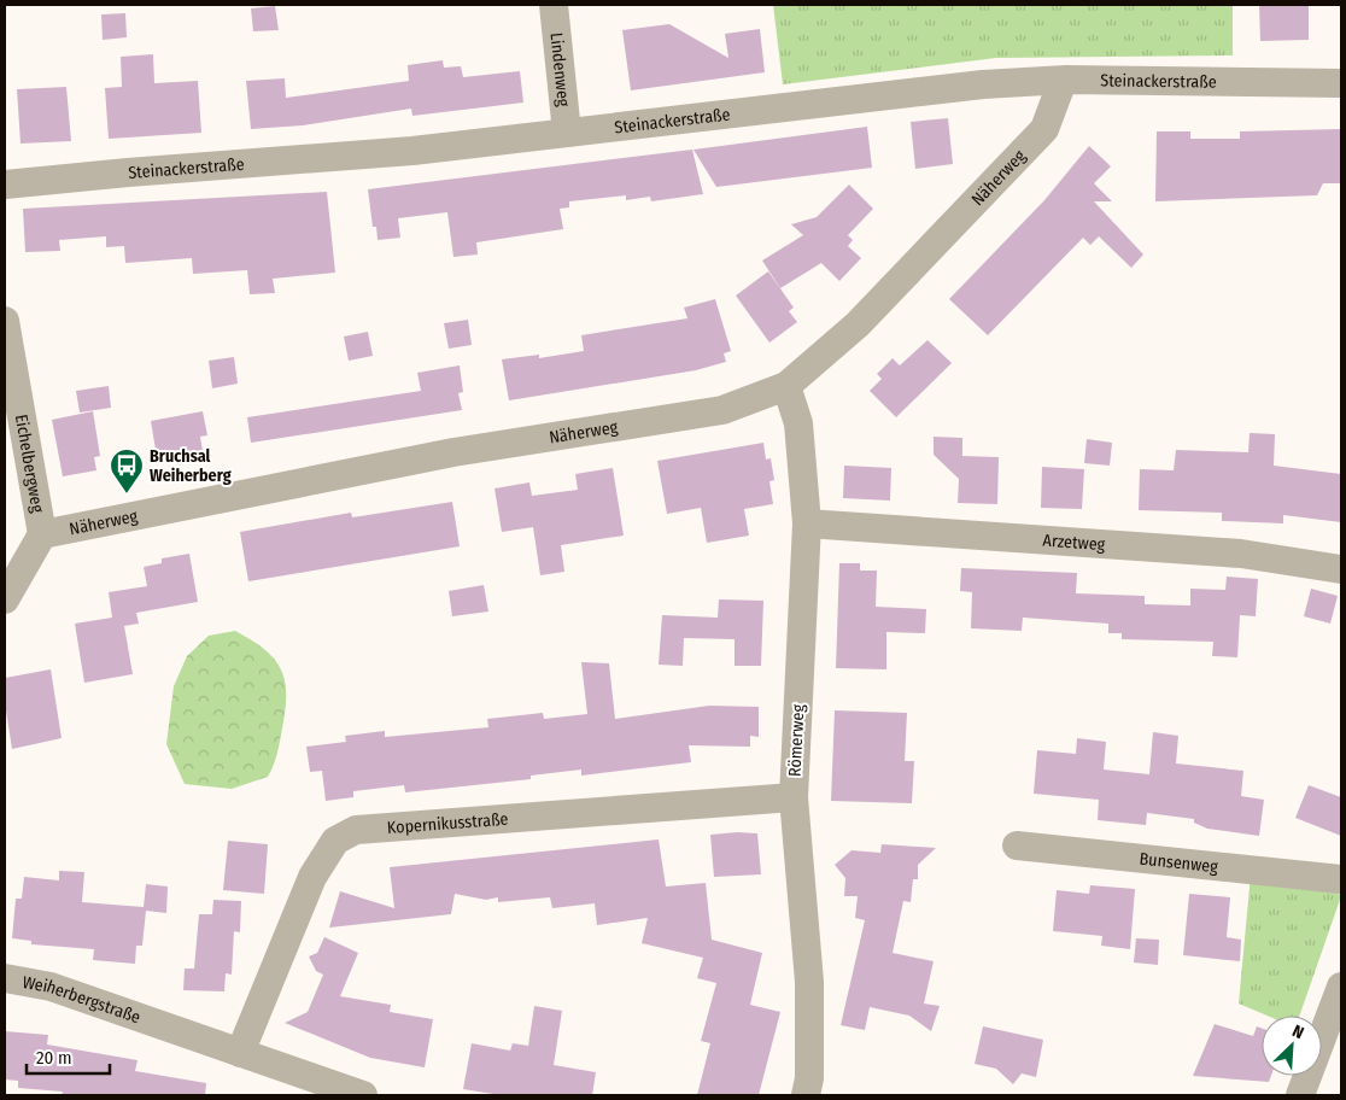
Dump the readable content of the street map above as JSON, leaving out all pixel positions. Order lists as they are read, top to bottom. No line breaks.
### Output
{"streets":{"street":["Lindenweg","Steinackerstraße","Näherweg","Eichelbergweg","Arzetweg","Römerweg","Kopernikusstraße","Bunsenweg","Weiherbergstraße"]},"crossings":[["Lindenweg","Steinackerstraße"],["Steinackerstraße","Näherweg"],["Näherweg","Eichelbergweg"],["Näherweg","Römerweg"],["Arzetweg","Römerweg"],["Römerweg","Kopernikusstraße"],["Kopernikusstraße","Weiherbergstraße"]],"places":{"bus stop":["Bruchsal Weiherberg"]},"scale_bar":"20 m","north":"top right"}
